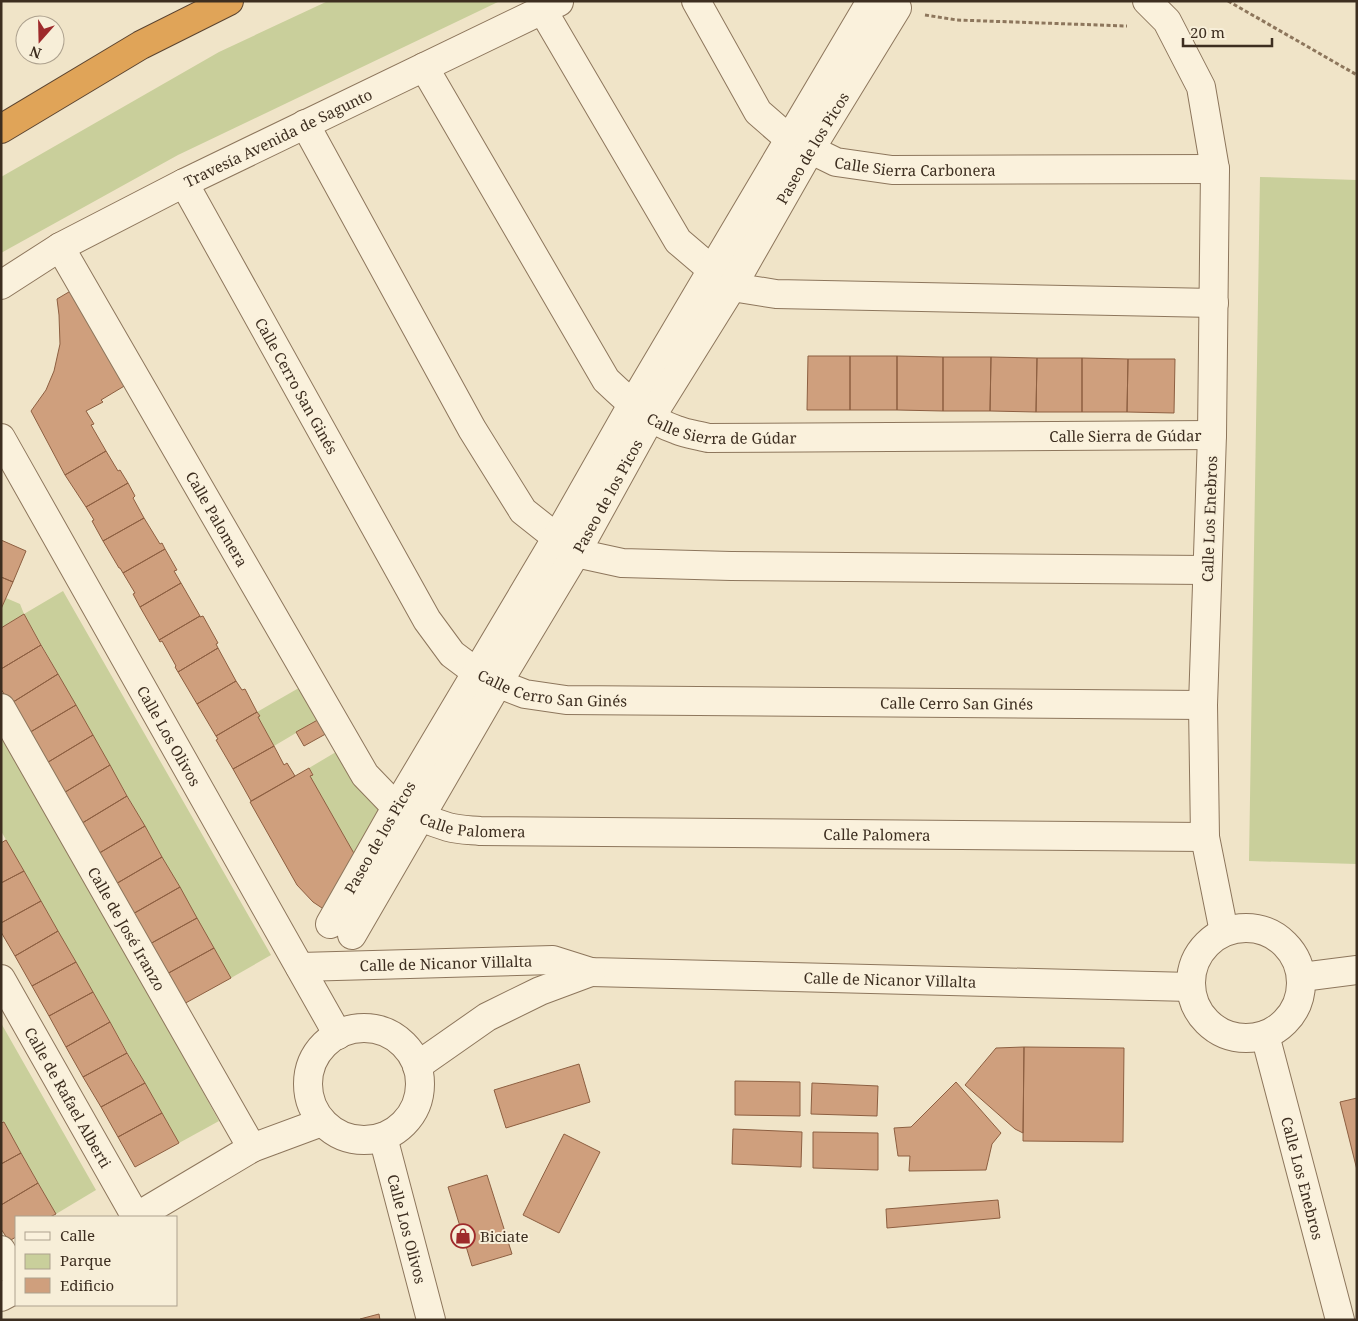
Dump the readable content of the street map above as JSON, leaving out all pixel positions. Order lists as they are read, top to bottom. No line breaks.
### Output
{"streets":{"street":["Travesía Avenida de Sagunto","Paseo de los Picos","Calle Sierra Carbonera","Calle Cerro San Ginés","Calle Sierra de Gúdar","Calle Palomera","Calle Los Enebros","Calle Los Olivos","Calle de José Iranzo","Calle de Nicanor Villalta","Calle de Rafael Alberti"]},"crossings":[["Travesía Avenida de Sagunto","Calle Cerro San Ginés"],["Travesía Avenida de Sagunto","Calle Sierra de Gúdar"],["Travesía Avenida de Sagunto","Calle Palomera"],["Paseo de los Picos","Calle Sierra Carbonera"],["Paseo de los Picos","Calle Cerro San Ginés"],["Paseo de los Picos","Calle Sierra de Gúdar"],["Paseo de los Picos","Calle Palomera"],["Calle Sierra Carbonera","Calle Los Enebros"],["Calle Cerro San Ginés","Calle Los Enebros"],["Calle Sierra de Gúdar","Calle Los Enebros"],["Calle Palomera","Calle Los Enebros"],["Calle Los Enebros","Calle de Nicanor Villalta"],["Calle Los Olivos","Calle de Nicanor Villalta"]],"places":{"shop":["Biciate"]},"legend":["Calle","Parque","Edificio"],"scale_bar":"20 m","north":"bottom"}
